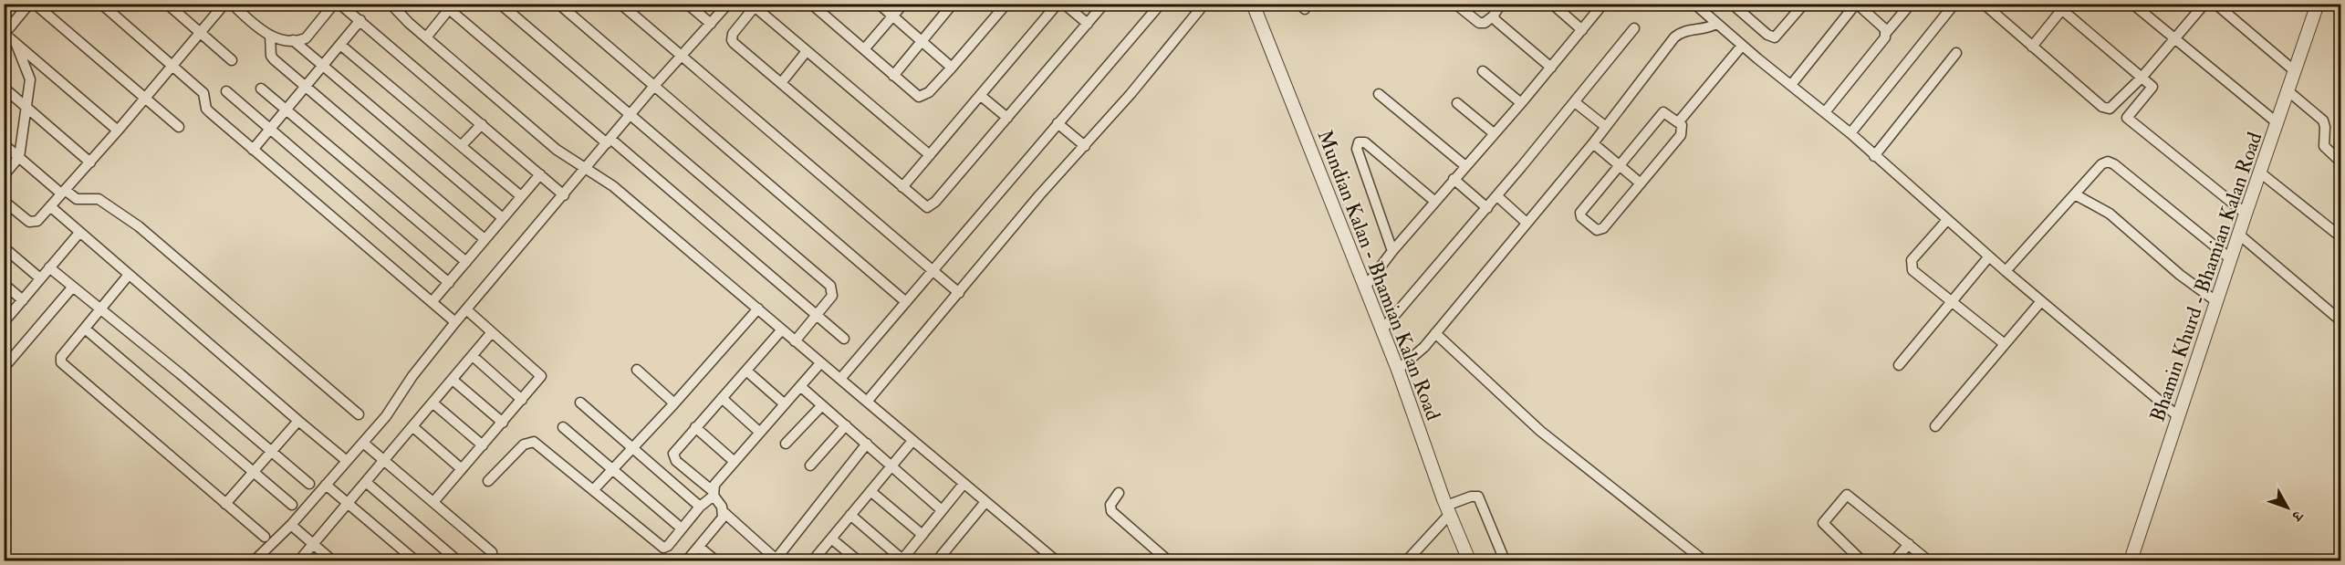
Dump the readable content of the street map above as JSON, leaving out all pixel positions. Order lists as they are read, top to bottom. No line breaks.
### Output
{"streets":{"street":["Mundian Kalan - Bhamian Kalan Road","Bhamin Khurd - Bhamian Kalan Road"]},"north":"bottom right"}
